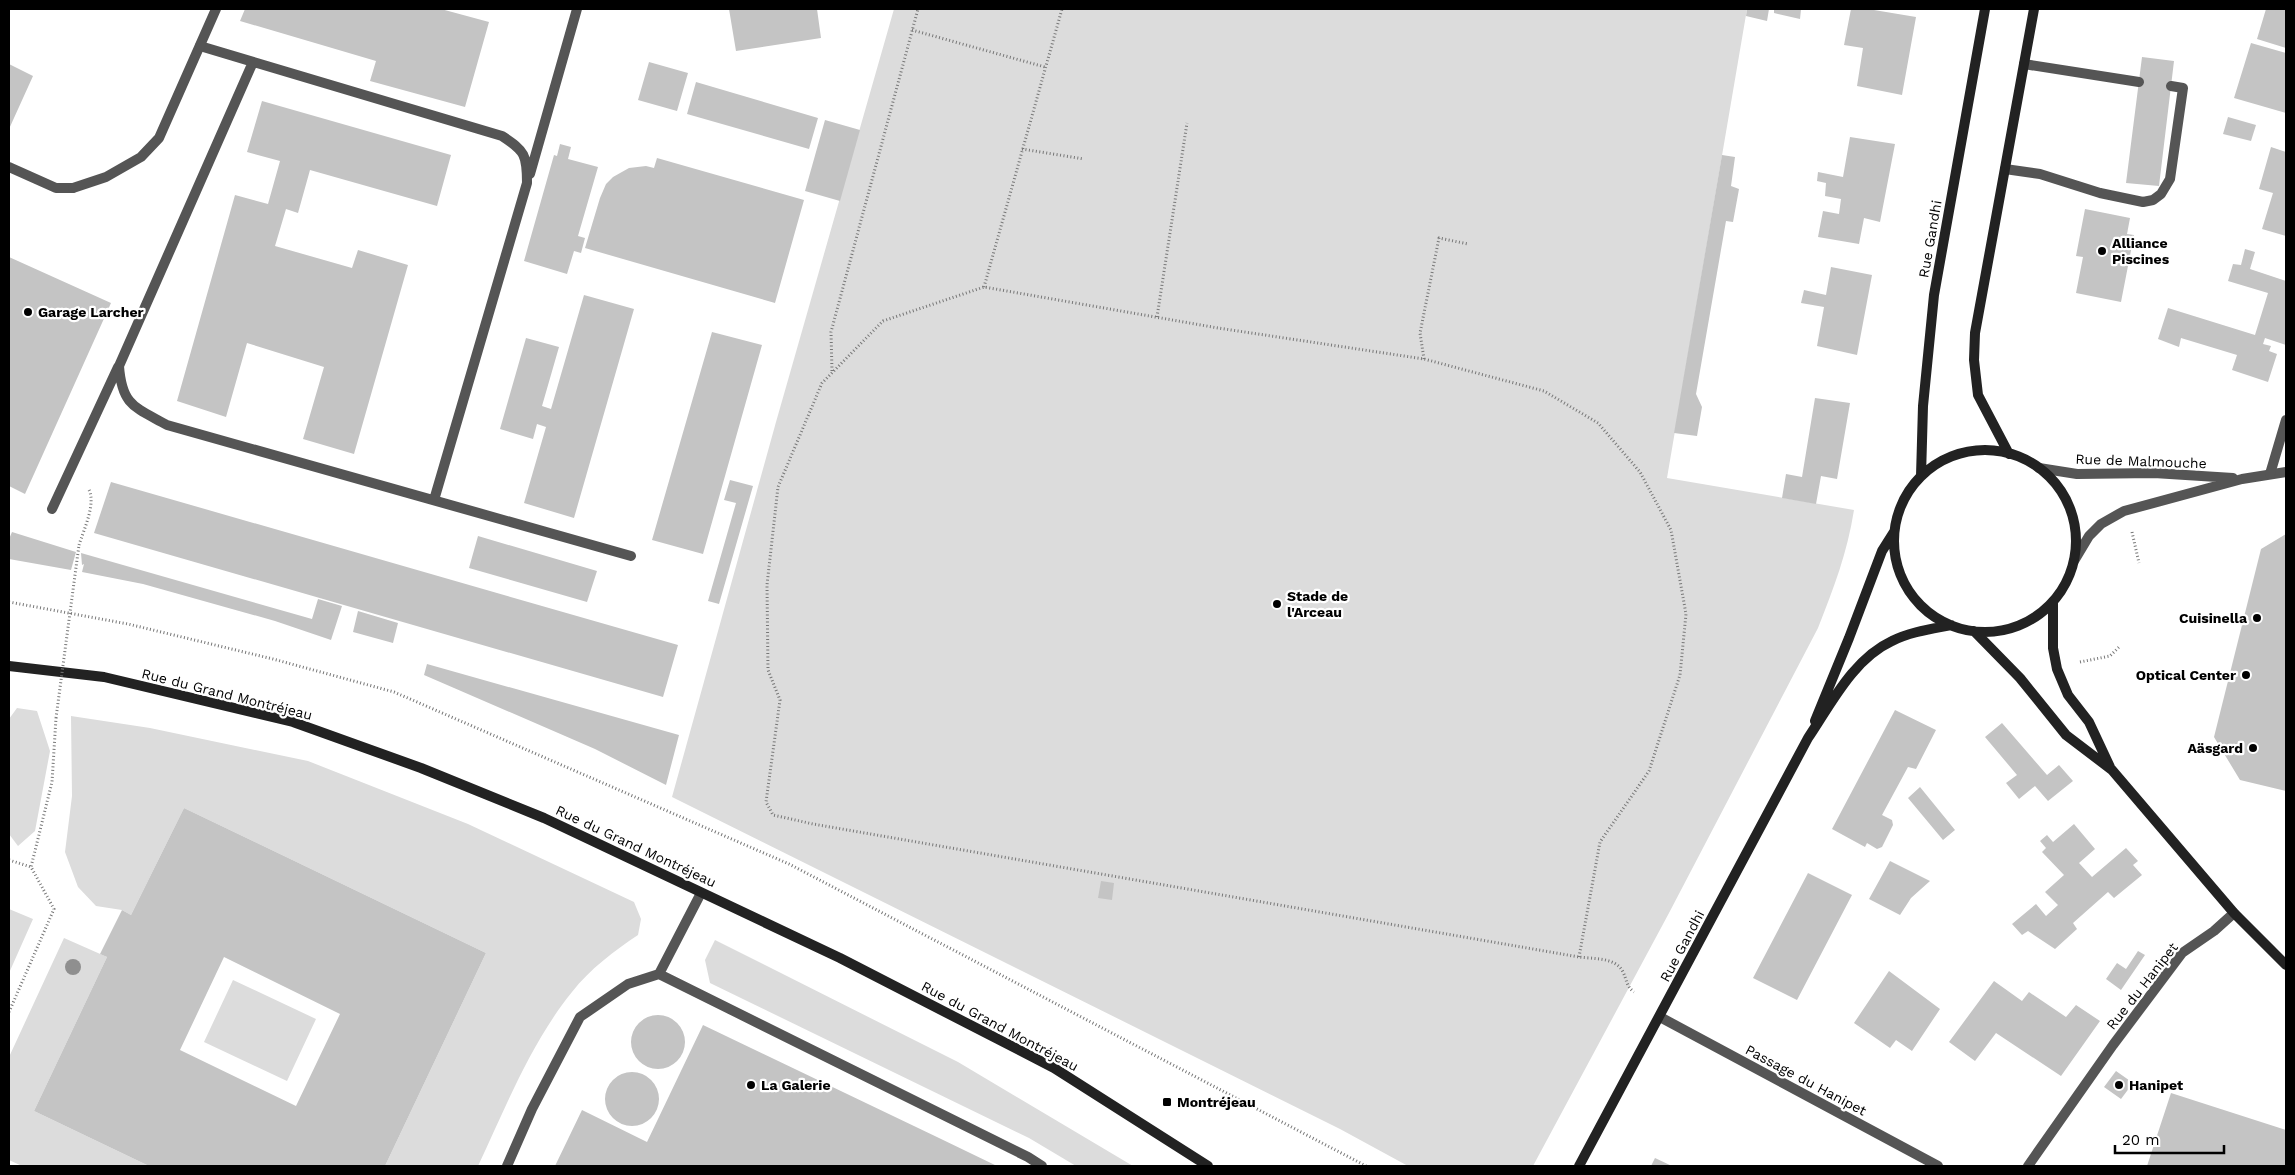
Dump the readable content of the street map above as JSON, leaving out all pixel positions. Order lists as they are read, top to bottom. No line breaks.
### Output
{"streets":{"street":["Rue Gandhi","Rue de Malmouche","Rue du Grand Montréjeau","Rue du Hanipet","Passage du Hanipet"]},"crossings":[["Rue Gandhi","Passage du Hanipet"]],"places":{"other":["Alliance Piscines","Garage Larcher","Stade de l'Arceau","Cuisinella","Optical Center","Aäsgard","La Galerie","Hanipet"],"transit":["Montréjeau"]},"scale_bar":"20 m"}
